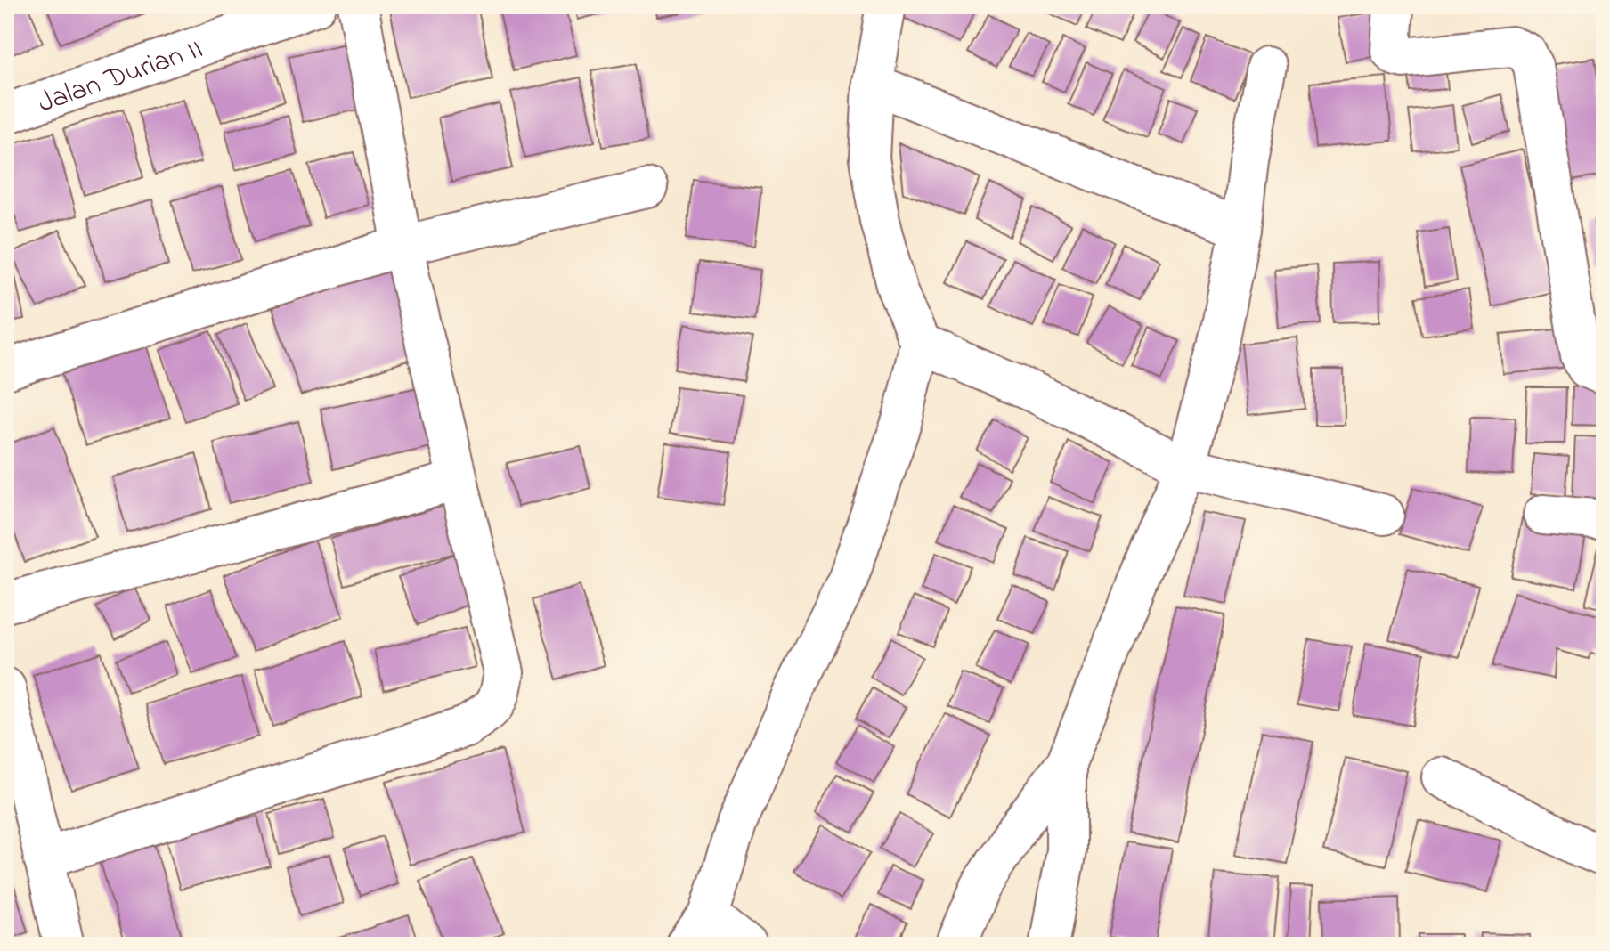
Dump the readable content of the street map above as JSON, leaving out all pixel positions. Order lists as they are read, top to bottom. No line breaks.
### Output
{"streets":{"street":["Jalan Durian II"]}}
